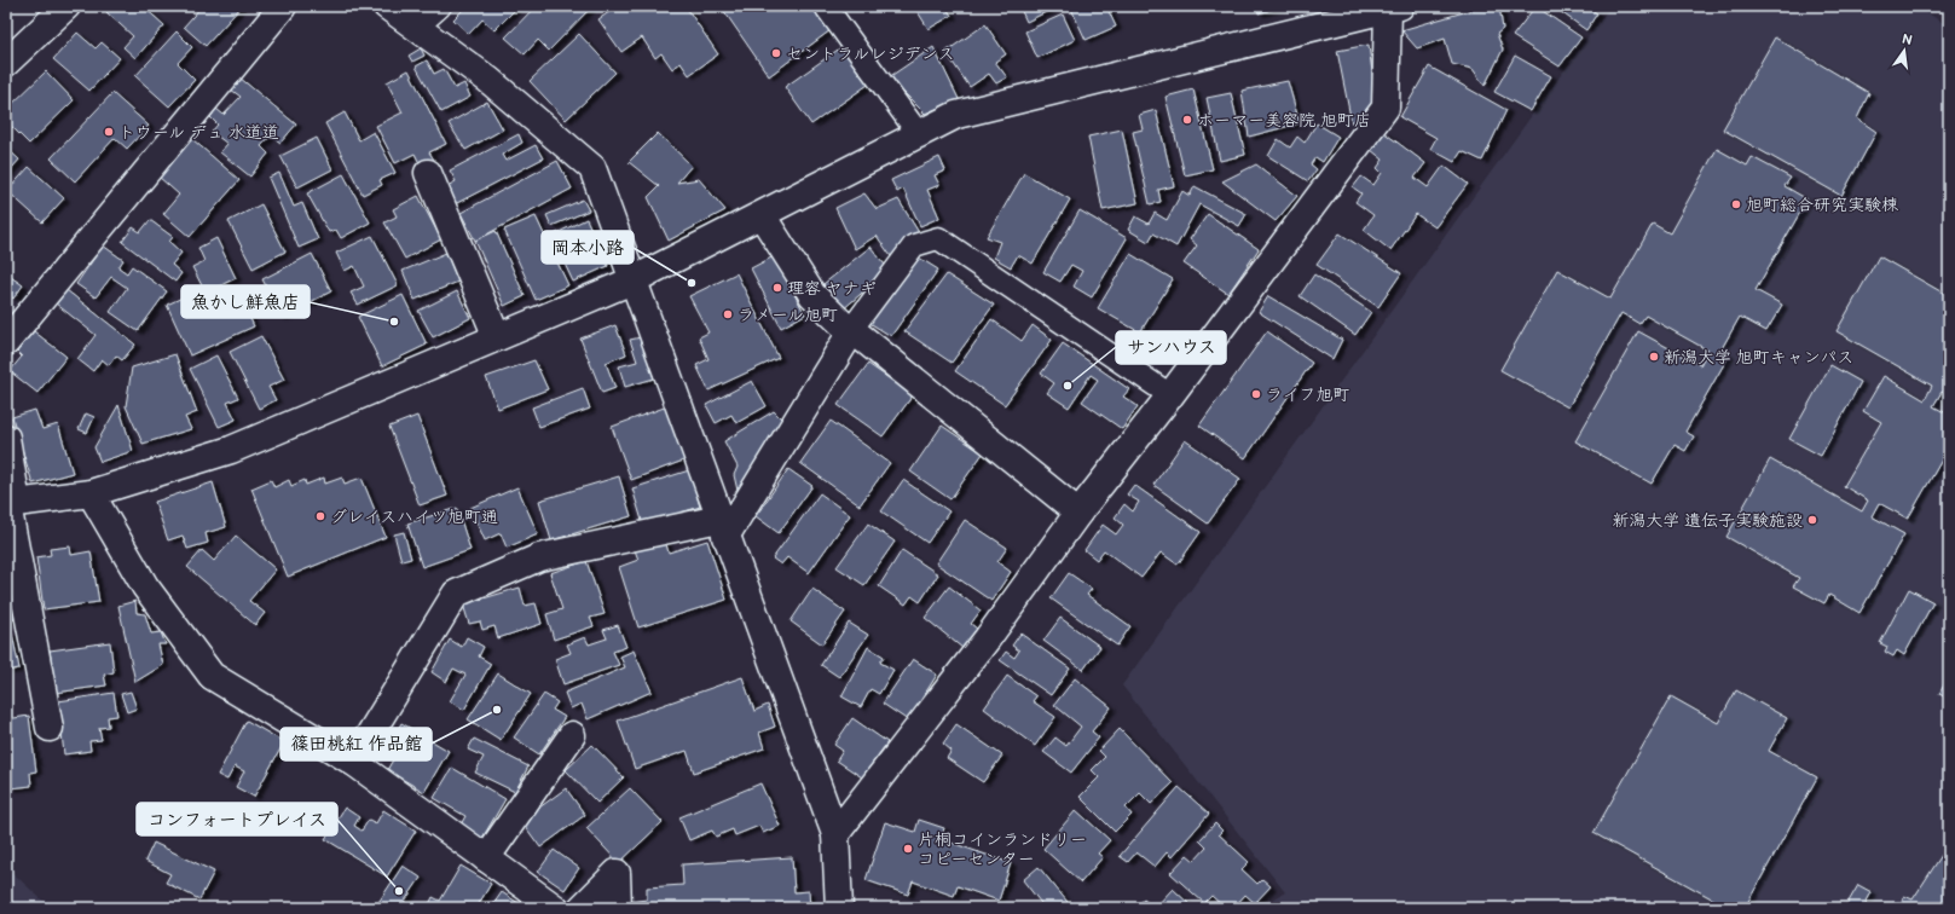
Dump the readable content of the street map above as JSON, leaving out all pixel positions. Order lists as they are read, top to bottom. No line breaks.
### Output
{"places":["セントラルレジデンス","ホーマー美容院 旭町店","トウール デュ 水道道","旭町総合研究実験棟","岡本小路","理容 ヤナギ","ラメール旭町","魚かし鮮魚店","新潟大学 旭町キャンパス","サンハウス","ライフ旭町","グレイスハイツ旭町通","新潟大学 遺伝子実験施設","篠田桃紅 作品館","片桐コインランドリー コピーセンター","コンフォートプレイス"],"north":"top"}
